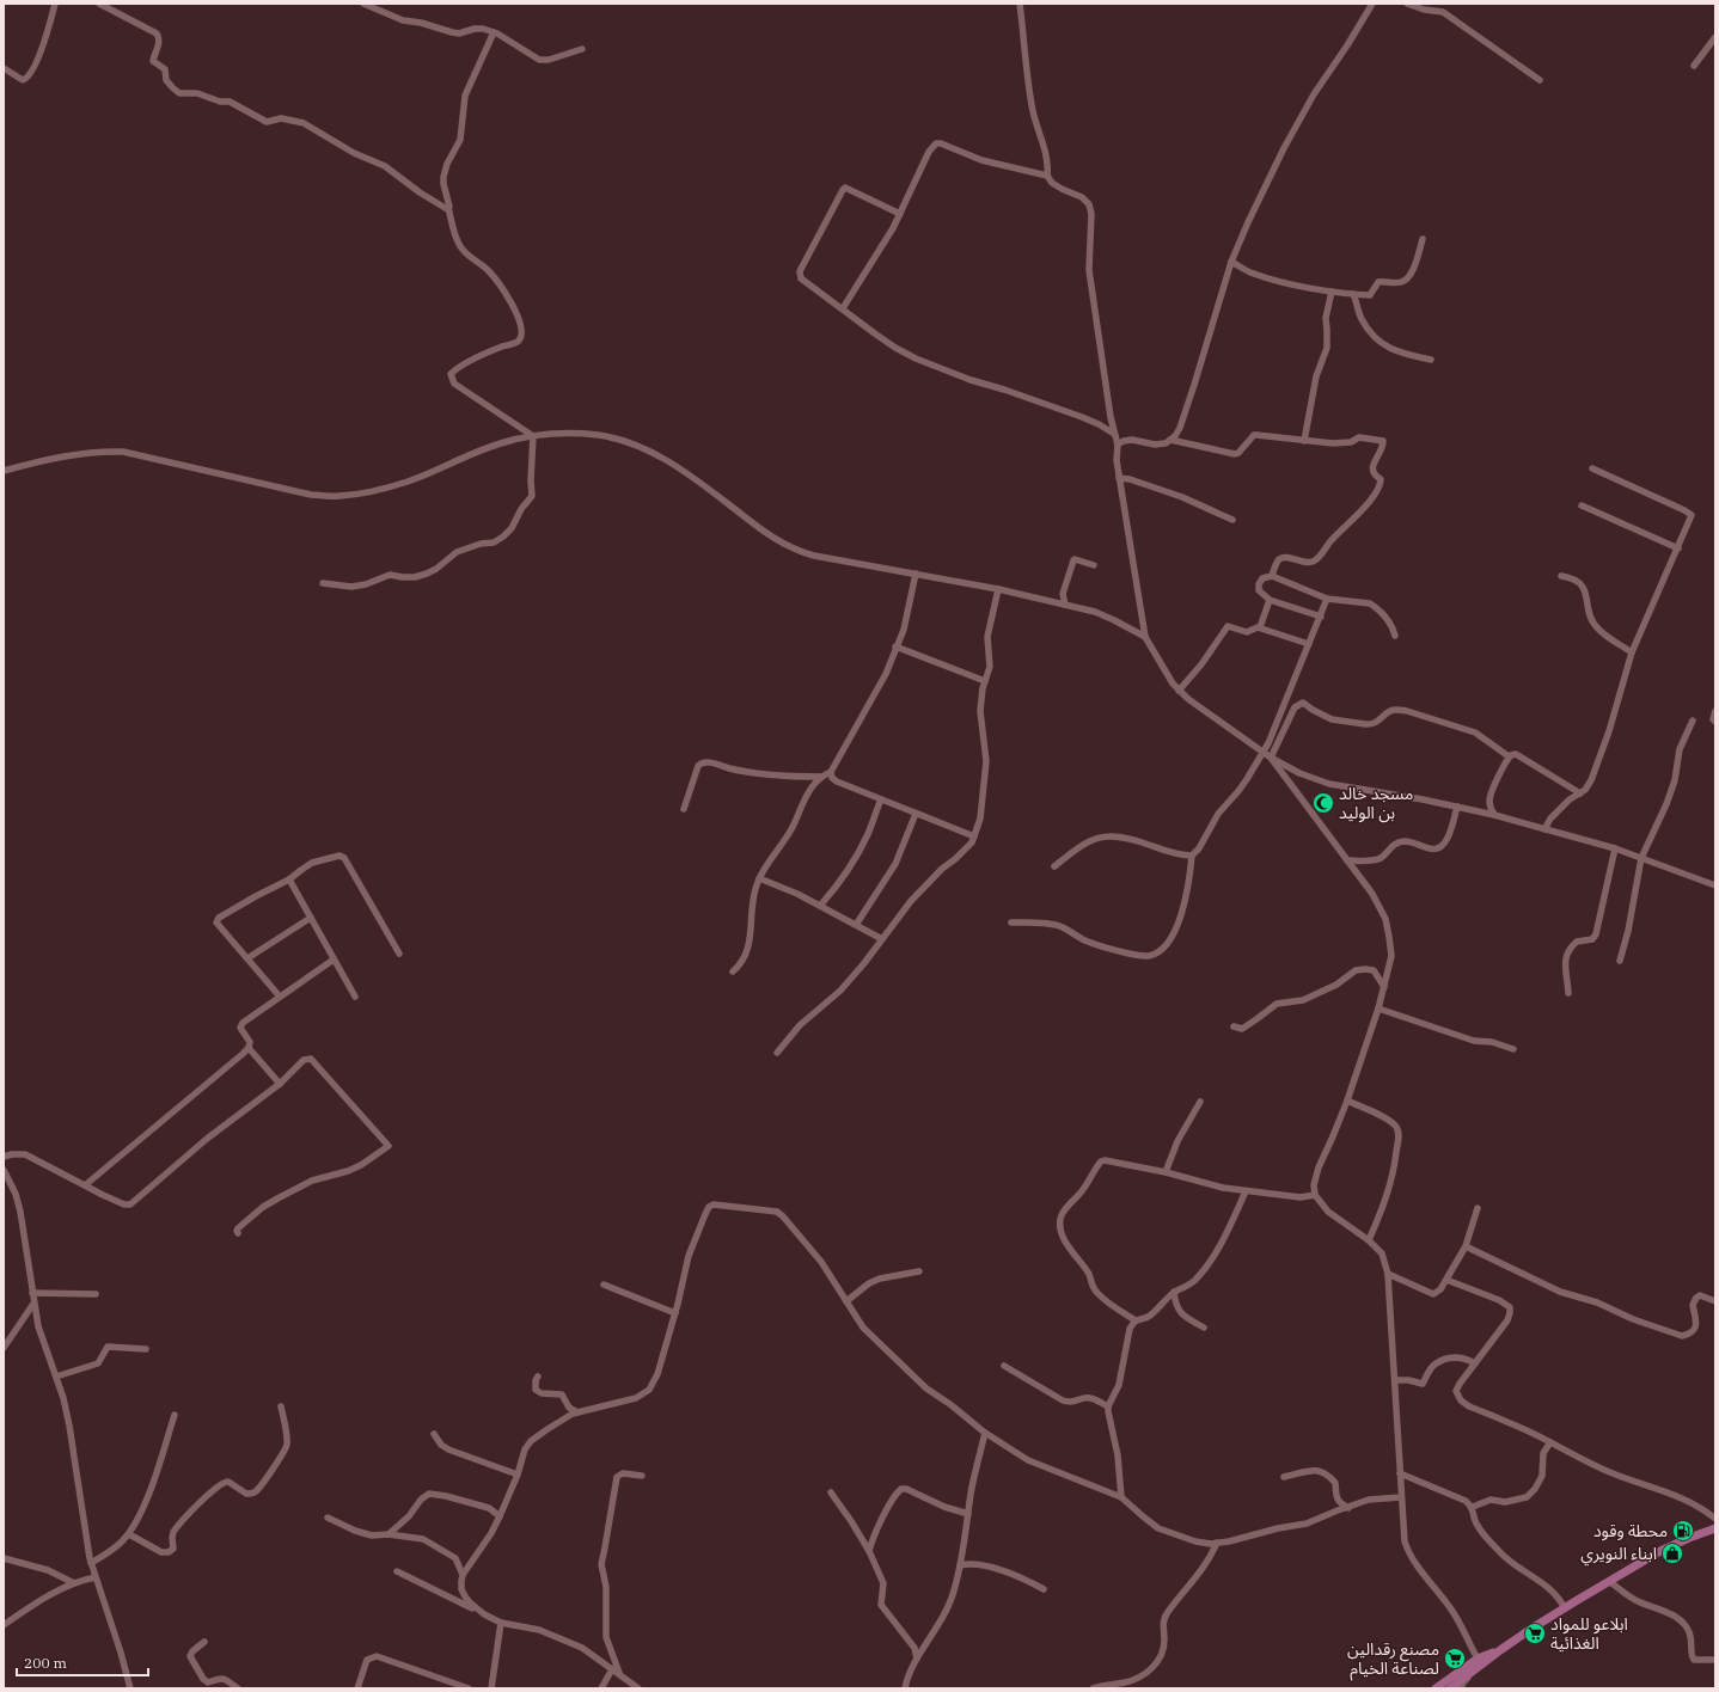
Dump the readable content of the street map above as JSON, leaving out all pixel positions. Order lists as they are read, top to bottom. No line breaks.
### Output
{"places":{"mosque":["مسجد خالد بن الوليد"],"fuel station":["محطة وقود"],"shop":["ابناء النويري"],"supermarket":["ابلاعو للمواد الغذائية","مصنع رقدالين لصناعة الخيام"]},"scale_bar":"200 m"}
